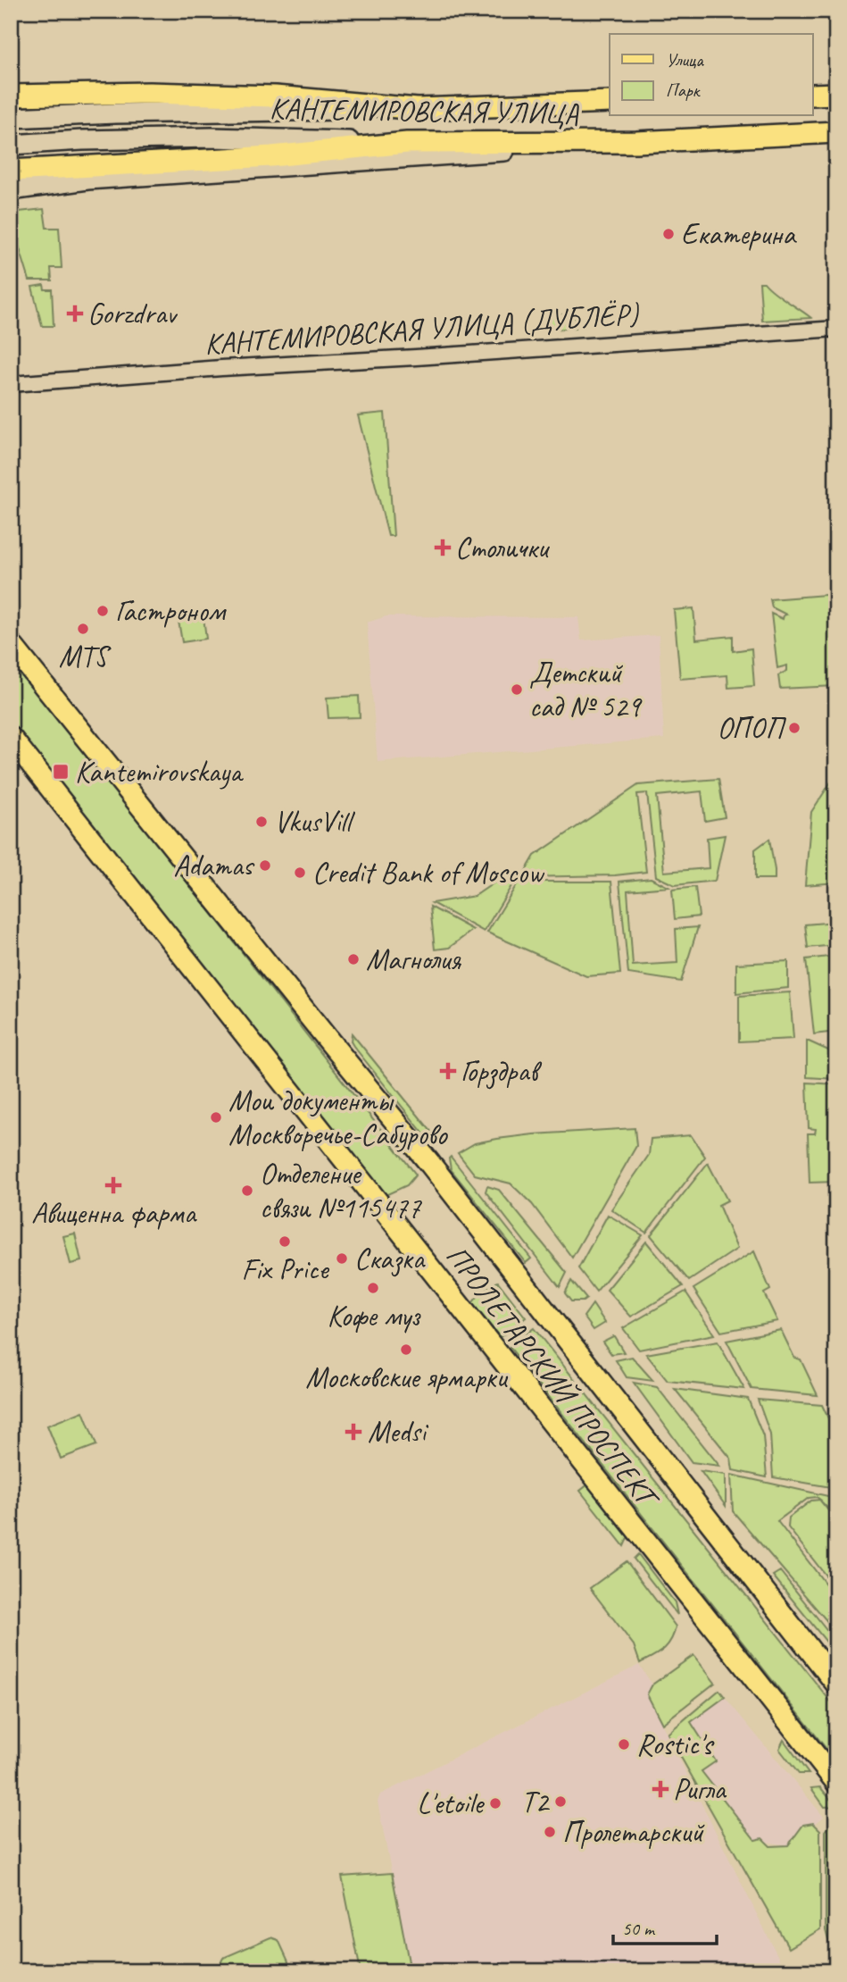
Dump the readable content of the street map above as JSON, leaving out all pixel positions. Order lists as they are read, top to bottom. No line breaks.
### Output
{"streets":{"main road":["КАНТЕМИРОВСКАЯ УЛИЦА","ПРОЛЕТАРСКИЙ ПРОСПЕКТ"],"street":["КАНТЕМИРОВСКАЯ УЛИЦА (ДУБЛЁР)"]},"places":{"other":["Екатерина","Гастроном","MTS","Детский сад № 529","ОПОП","VkusVill","Adamas","Credit Bank of Moscow","Магнолия","Мои документы Москворечье-Сабурово","Отделение связи №115477","Fix Price","Сказка","Кофе муз","Московские ярмарки","Rostic's","T2","L'etoile","Пролетарский"],"health":["Gorzdrav","Столички","Горздрав","Авиценна фарма","Medsi","Ригла"],"transit":["Kantemirovskaya"]},"legend":["Улица","Парк"],"scale_bar":"50 m"}
